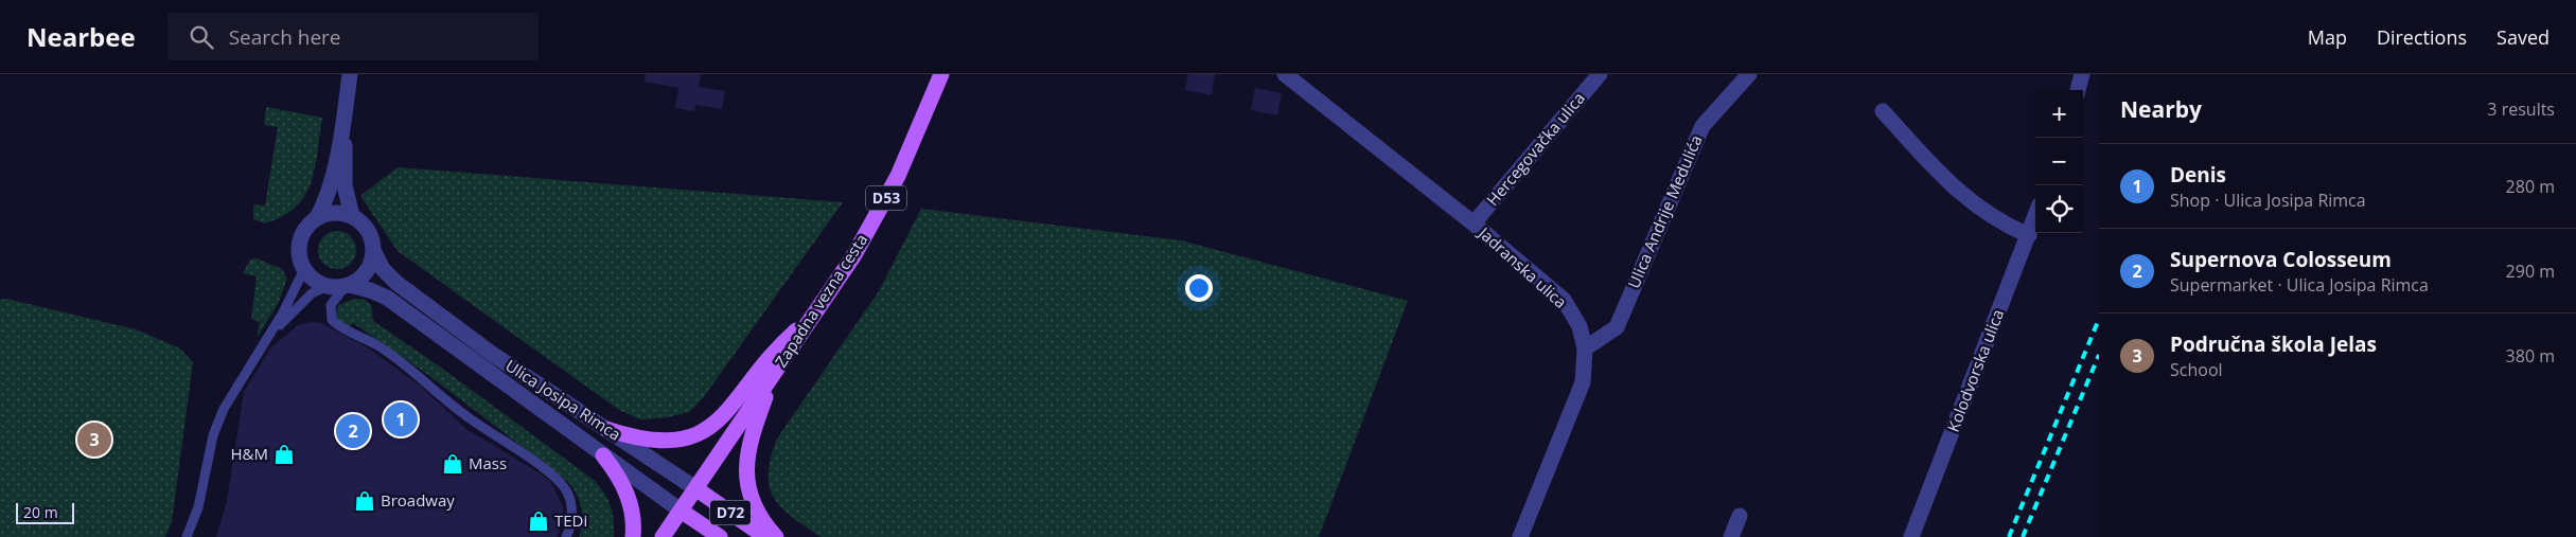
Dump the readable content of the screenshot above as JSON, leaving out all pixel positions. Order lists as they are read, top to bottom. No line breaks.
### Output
{"streets":{"main road":["D53","Zapadna vezna cesta","Ulica Josipa Rimca","D72"],"street":["Hercegovačka ulica","Ulica Andrije Medulića","Jadranska ulica","Kolodvorska ulica"]},"crossings":[["Hercegovačka ulica","Jadranska ulica"],["D53","Zapadna vezna cesta"],["D53","Ulica Josipa Rimca"],["Ulica Andrije Medulića","Jadranska ulica"],["Zapadna vezna cesta","Ulica Josipa Rimca"]],"places":{"shop":["H&M","Mass","Broadway","TEDi"]},"scale_bar":"20 m","page":{"header":"Nearbee","search":"Search here","nav":["Map","Directions","Saved"],"heading":["Nearby","3 results"],"map_buttons":["+","−"],"list":[{"mark":"1","name":"Denis","note":"Shop · Ulica Josipa Rimca","value":"280 m"},{"mark":"2","name":"Supernova Colosseum","note":"Supermarket · Ulica Josipa Rimca","value":"290 m"},{"mark":"3","name":"Područna škola Jelas","note":"School","value":"380 m"}],"pins":["1","2","3"],"scale":"20 m"}}
